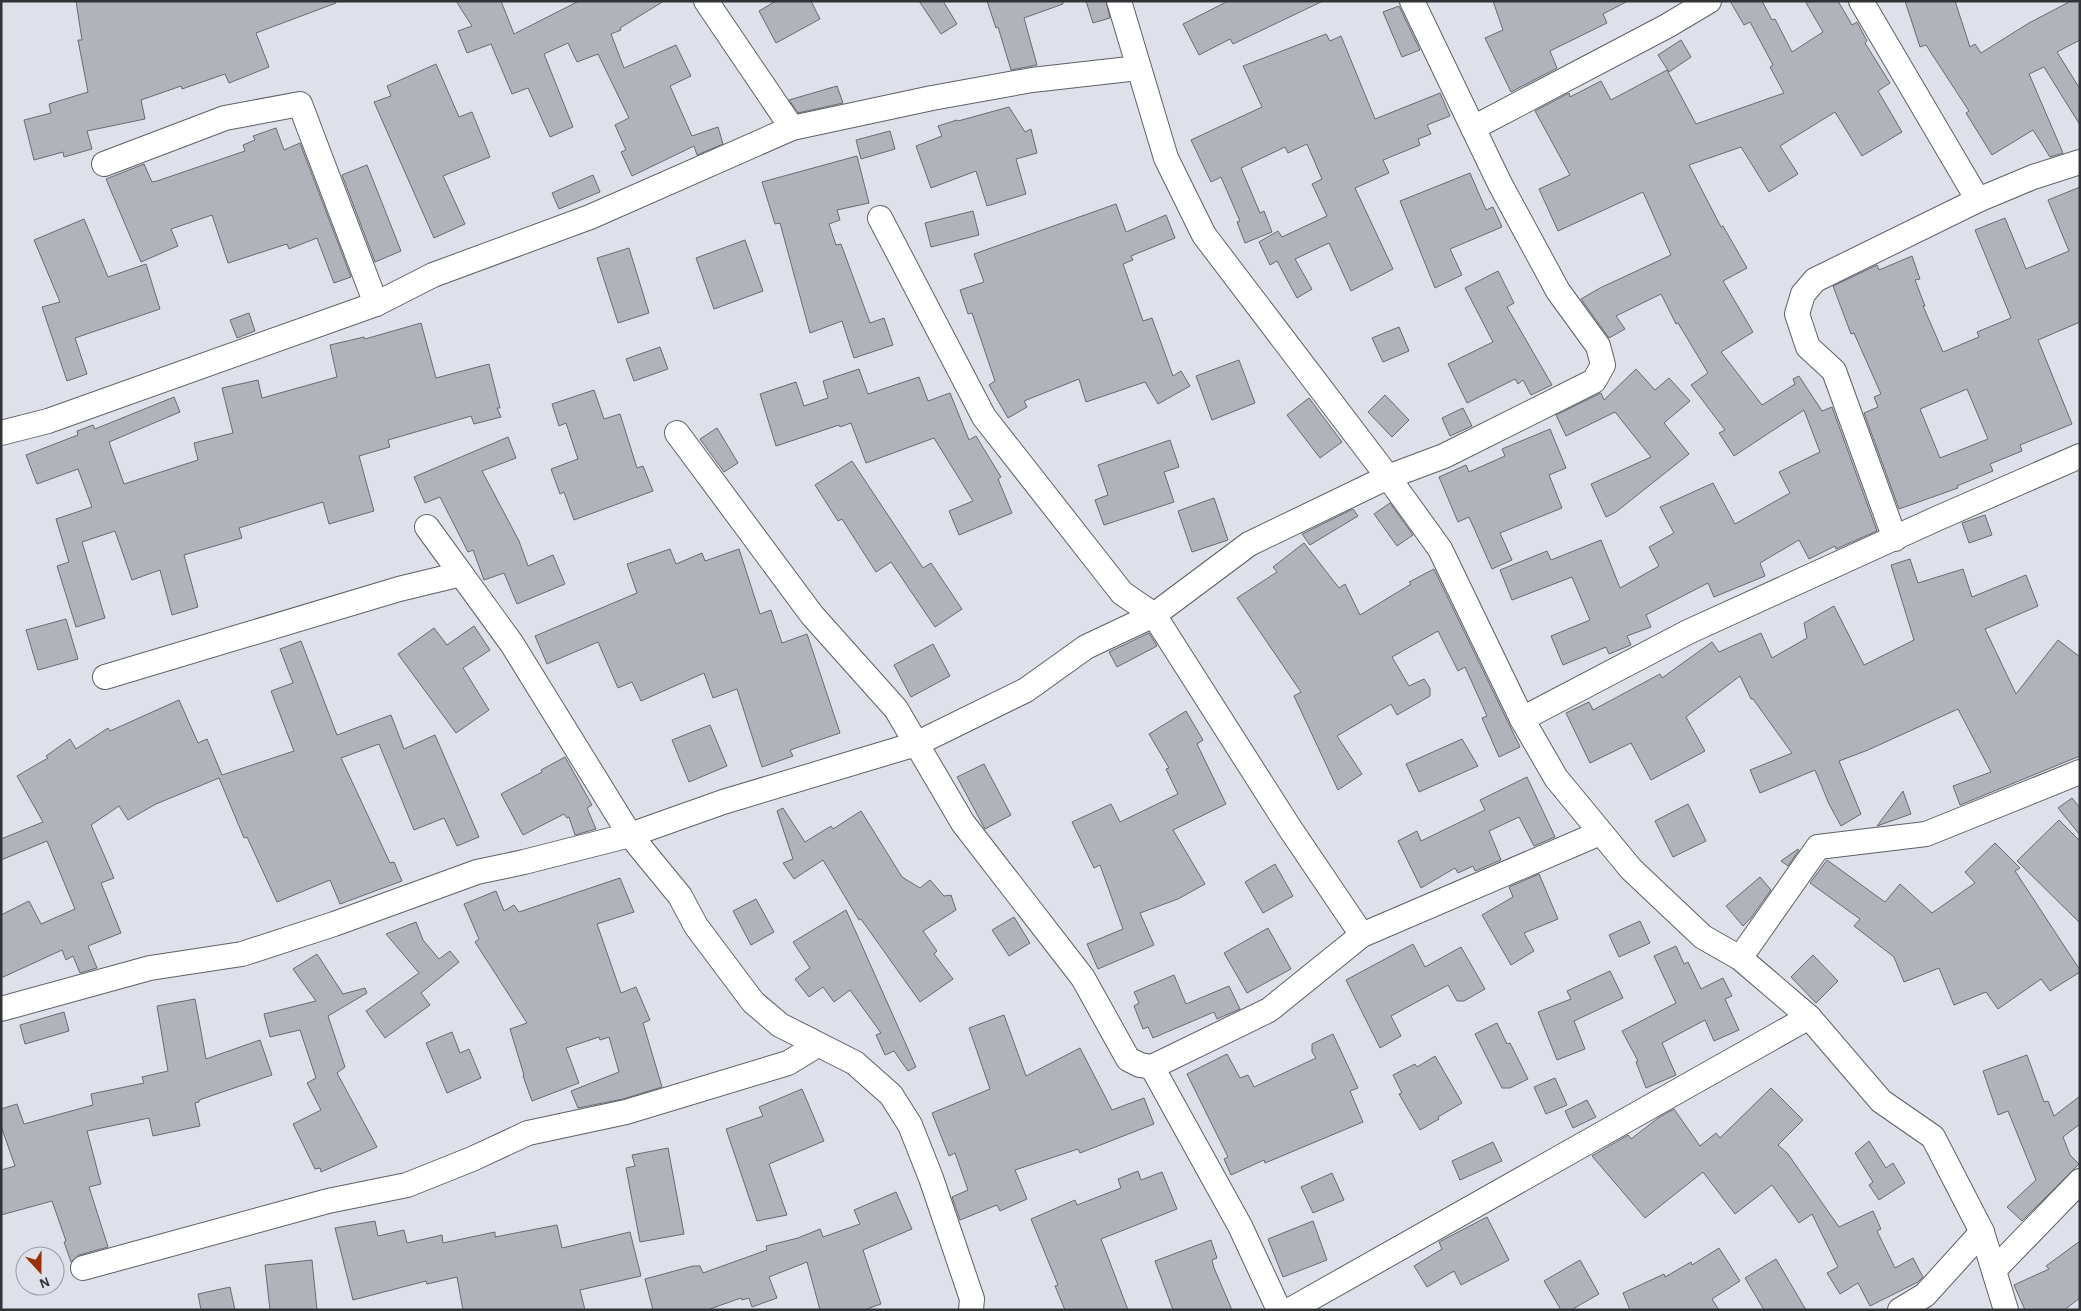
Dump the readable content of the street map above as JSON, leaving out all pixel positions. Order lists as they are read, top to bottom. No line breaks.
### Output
{"north":"bottom"}
